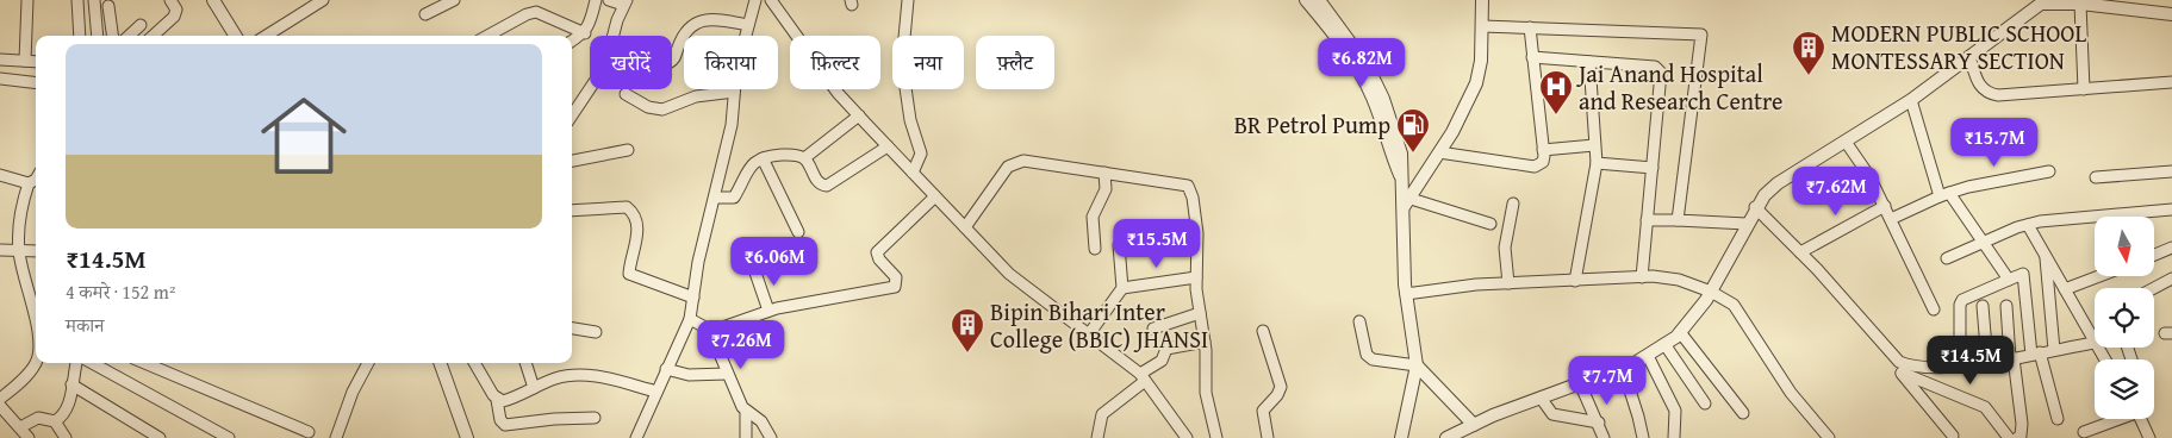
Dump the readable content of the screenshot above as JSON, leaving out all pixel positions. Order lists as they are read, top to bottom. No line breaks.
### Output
{"places":{"building":["MODERN PUBLIC SCHOOL MONTESSARY SECTION","Bipin Bihari Inter College (BBIC) JHANSI"],"hospital":["Jai Anand Hospital and Research Centre"],"fuel station":["BR Petrol Pump"]},"north":"bottom","page":{"chip":["खरीदें","किराया","फ़िल्टर","नया","फ़्लैट"],"list":[{"name":"₹14.5M","note":"4 कमरे · 152 m² · मकान"}],"price":["₹6.82M","₹15.7M","₹7.62M","₹15.5M","₹6.06M","₹7.26M","₹14.5M","₹7.7M"]}}
